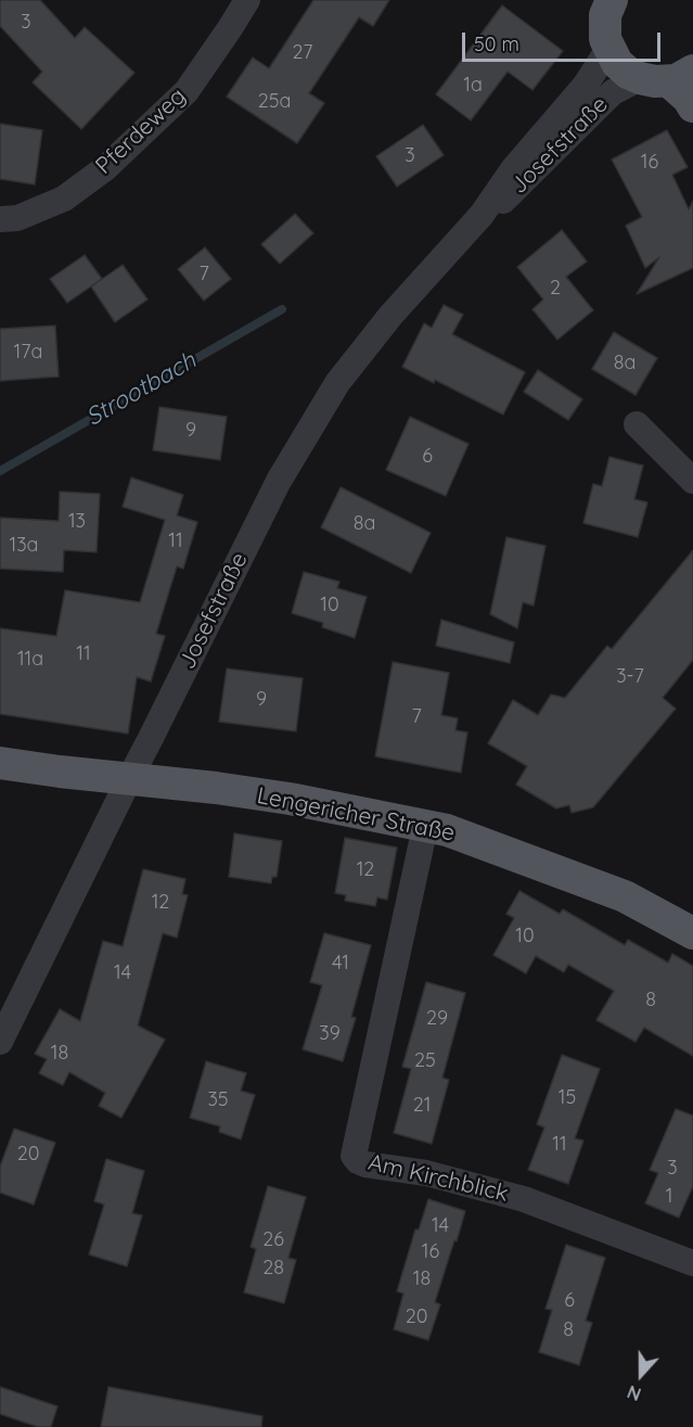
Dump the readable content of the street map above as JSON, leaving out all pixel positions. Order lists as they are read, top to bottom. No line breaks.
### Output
{"streets":{"main road":["Lengericher Straße"],"street":["Pferdeweg","Josefstraße","Am Kirchblick"]},"crossings":[["Josefstraße","Lengericher Straße"],["Lengericher Straße","Am Kirchblick"]],"water":["Strootbach"],"house_numbers":["3","27","1a","25a","3","16","7","2","17a","8a","9","6","13","8a","11","13a","10","11","11a","3-7","9","7","12","12","10","41","14","8","29","39","18","25","15","35","21","11","20","3","1","14","26","16","28","18","6","20","8"],"scale_bar":"50 m","north":"bottom"}
